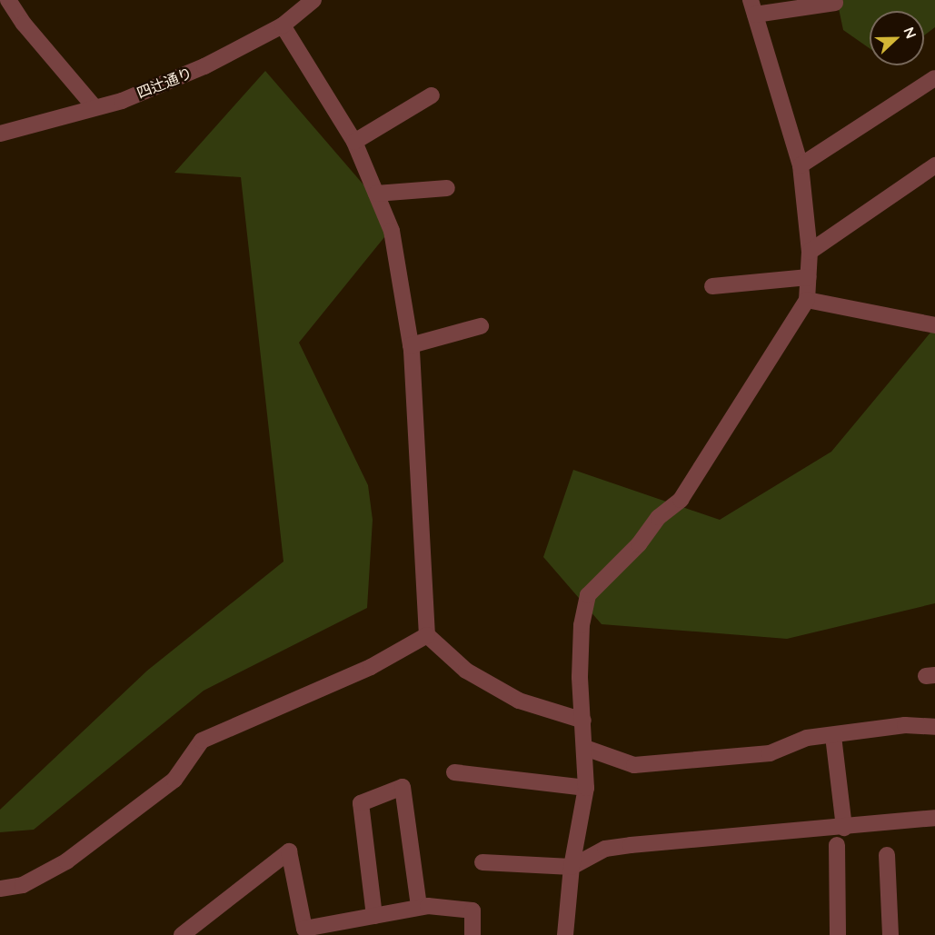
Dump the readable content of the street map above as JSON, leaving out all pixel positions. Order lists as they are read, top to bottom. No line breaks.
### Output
{"streets":{"street":["四辻通り"]},"north":"right"}
